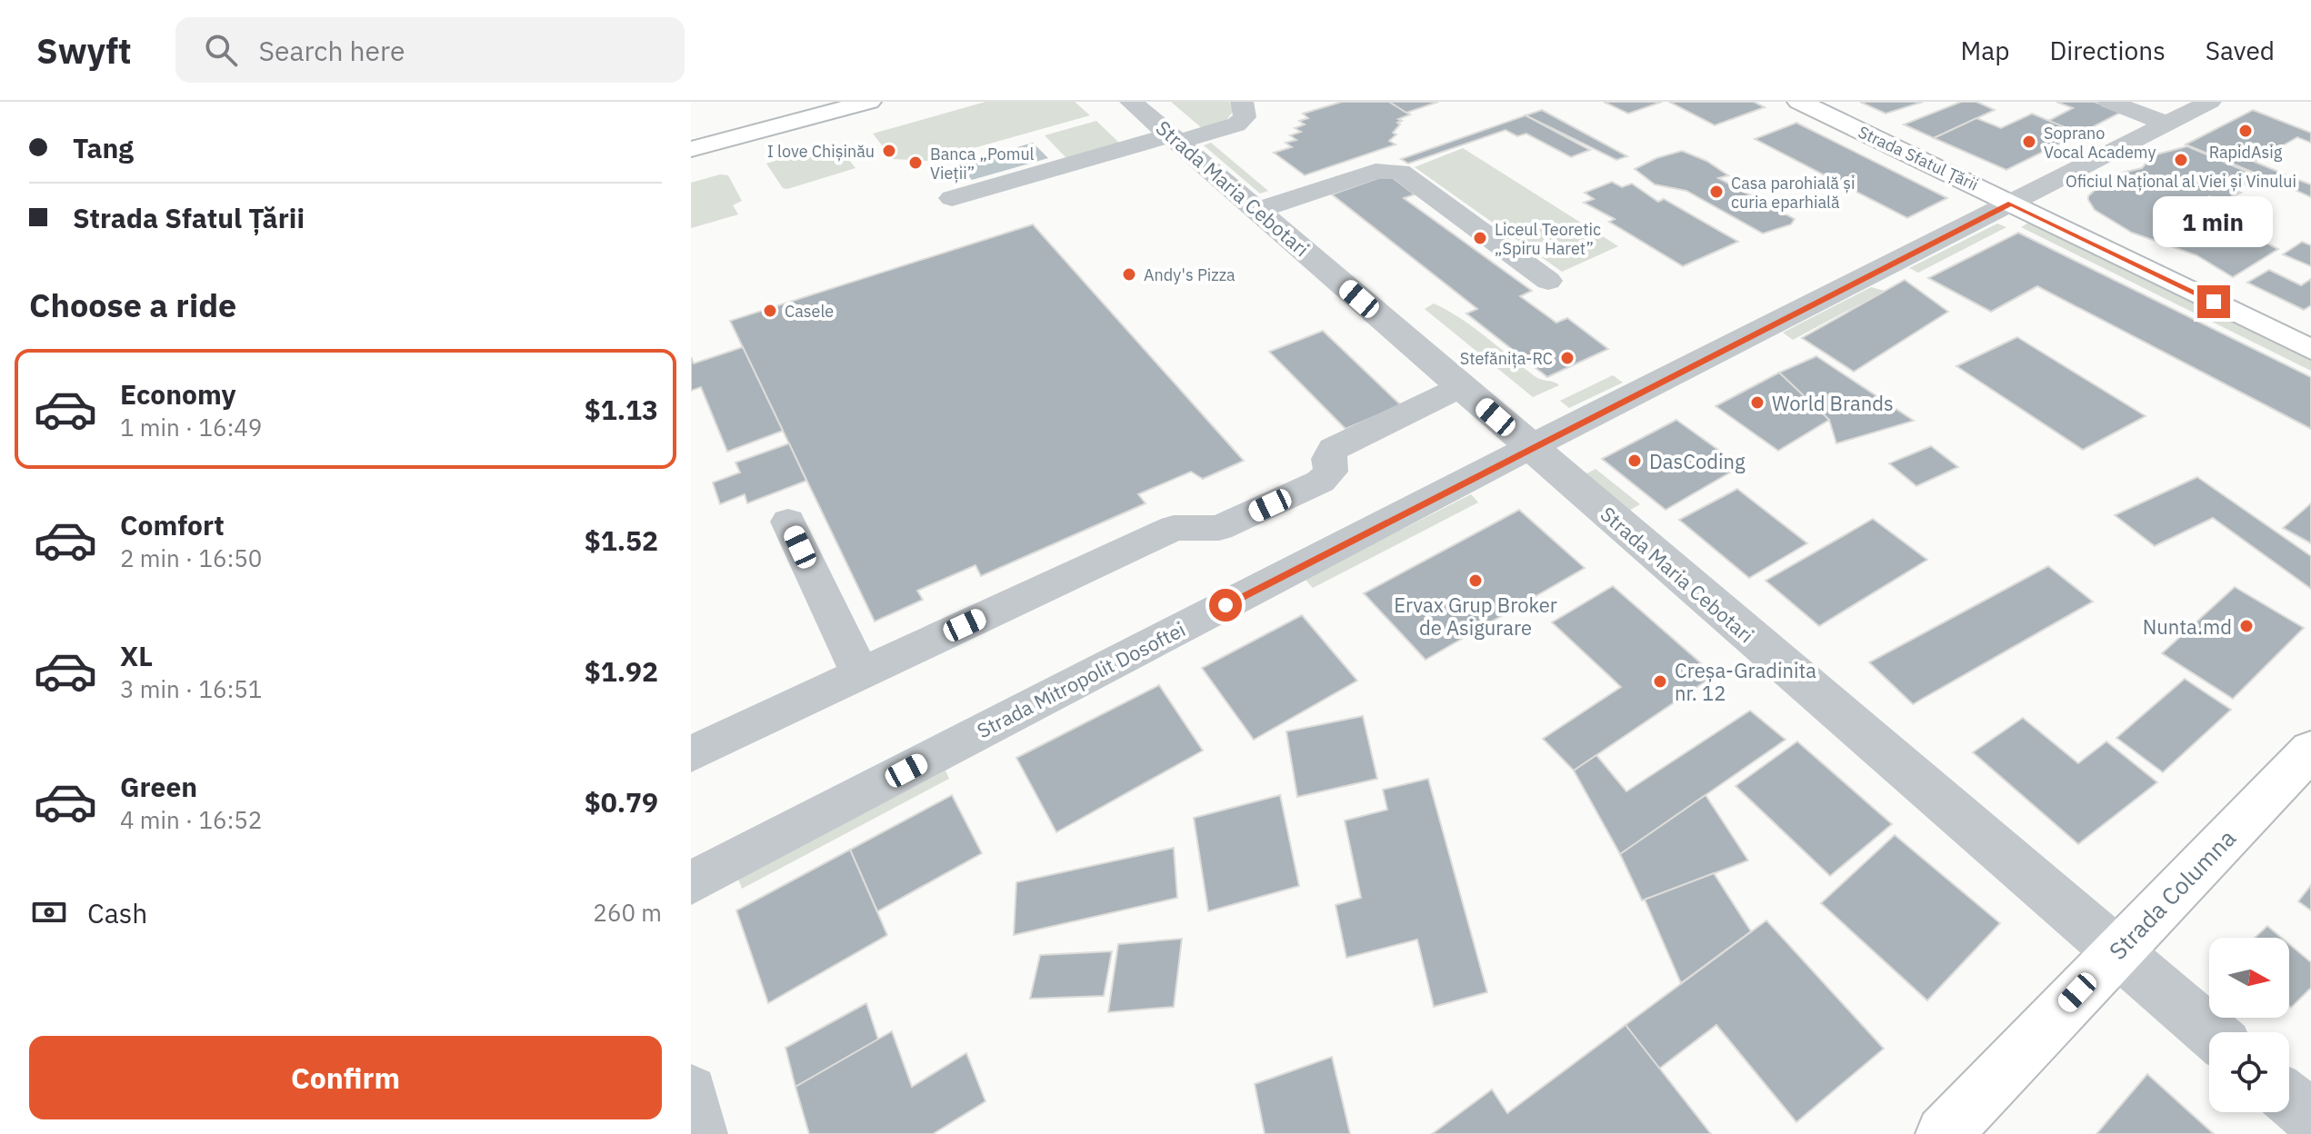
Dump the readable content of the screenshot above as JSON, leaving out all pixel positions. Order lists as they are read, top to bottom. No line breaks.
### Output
{"streets":{"main road":["Strada Sfatul Țării","Strada Columna"],"street":["Strada Maria Cebotari","Strada Mitropolit Dosoftei"]},"crossings":[["Strada Sfatul Țării","Strada Mitropolit Dosoftei"],["Strada Maria Cebotari","Strada Mitropolit Dosoftei"],["Strada Maria Cebotari","Strada Columna"]],"places":["RapidAsig","Soprano Vocal Academy","I love Chișinău","Oficiul Național al Viei și Vinului","Banca „Pomul Vieții”","Casa parohială și curia eparhială","Liceul Teoretic „Spiru Haret”","Andy's Pizza","Casele","Stefănița-RC","World Brands","DasCoding","Ervax Grup Broker de Asigurare","Nunta.md","Creșa-Gradinita nr. 12"],"north":"right","page":{"header":"Swyft","search":"Search here","nav":["Map","Directions","Saved"],"banner":["Tang","Strada Sfatul Țării"],"bubble":"1 min","heading":"Choose a ride","list":[{"name":"Economy","note":"1 min · 16:49","value":"$1.13"},{"name":"Comfort","note":"2 min · 16:50","value":"$1.52"},{"name":"XL","note":"3 min · 16:51","value":"$1.92"},{"name":"Green","note":"4 min · 16:52","value":"$0.79"}],"pay":["Cash","260 m"],"buttons":"Confirm"}}
